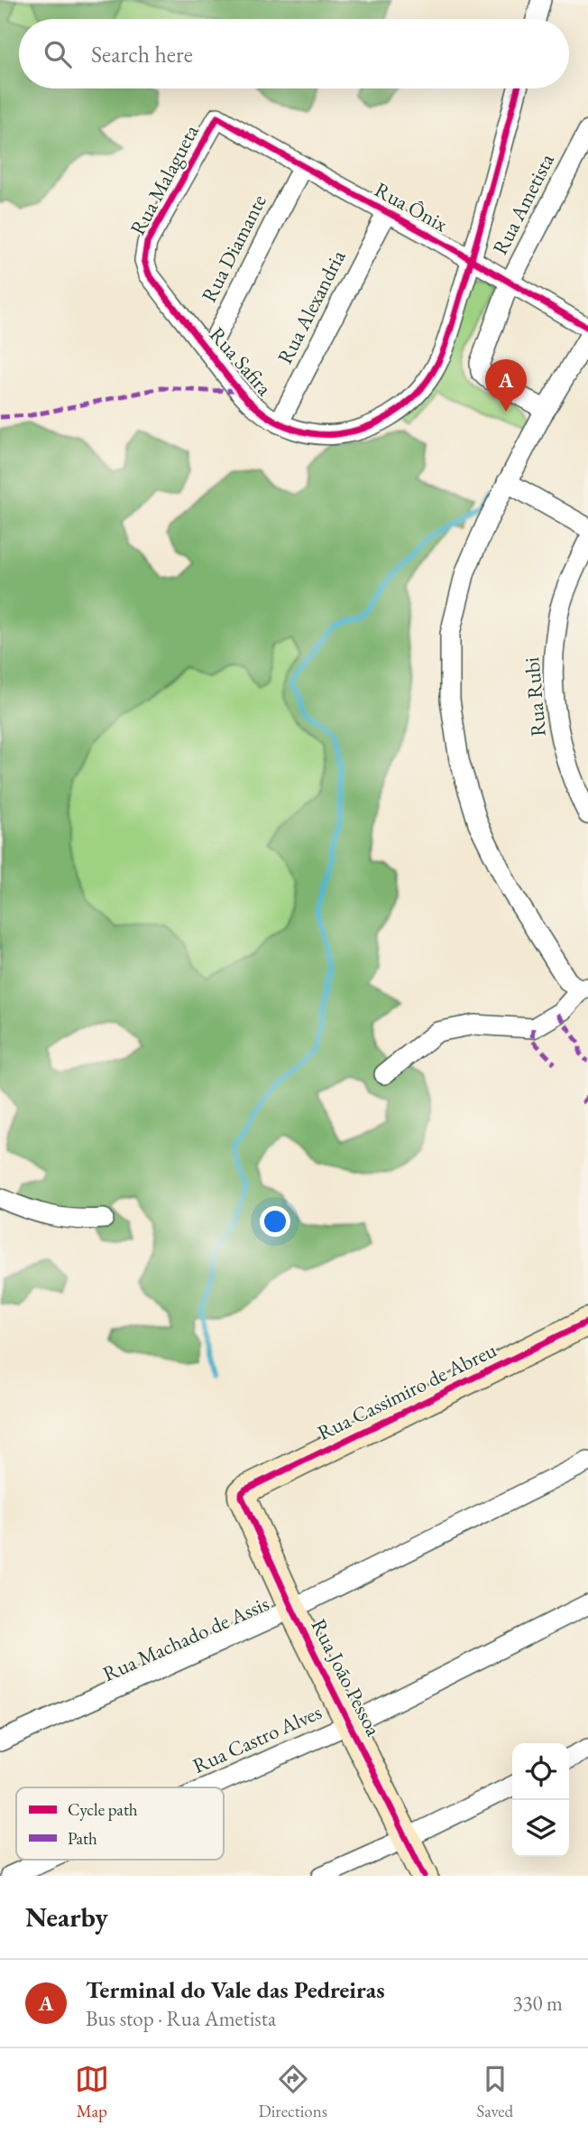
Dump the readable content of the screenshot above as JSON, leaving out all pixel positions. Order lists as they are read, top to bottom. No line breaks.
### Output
{"streets":{"street":["Rua Malagueta","Rua Ametista","Rua Ônix","Rua Diamante","Rua Alexandria","Rua Safira","Rua Rubi","Rua Cassimiro de Abreu","Rua Machado de Assis","Rua João Pessoa","Rua Castro Alves"]},"crossings":[["Rua Malagueta","Rua Ônix"],["Rua Malagueta","Rua Safira"],["Rua Ametista","Rua Ônix"],["Rua Ônix","Rua Diamante"],["Rua Ônix","Rua Alexandria"],["Rua Ônix","Rua Safira"],["Rua Diamante","Rua Safira"],["Rua Alexandria","Rua Safira"],["Rua Cassimiro de Abreu","Rua João Pessoa"],["Rua Machado de Assis","Rua João Pessoa"],["Rua João Pessoa","Rua Castro Alves"]],"legend":["Cycle path","Path"],"page":{"search":"Search here","pins":"A","heading":"Nearby","list":[{"mark":"A","name":"Terminal do Vale das Pedreiras","note":"Bus stop · Rua Ametista","value":"330 m"}],"nav":["Map","Directions","Saved"]}}
